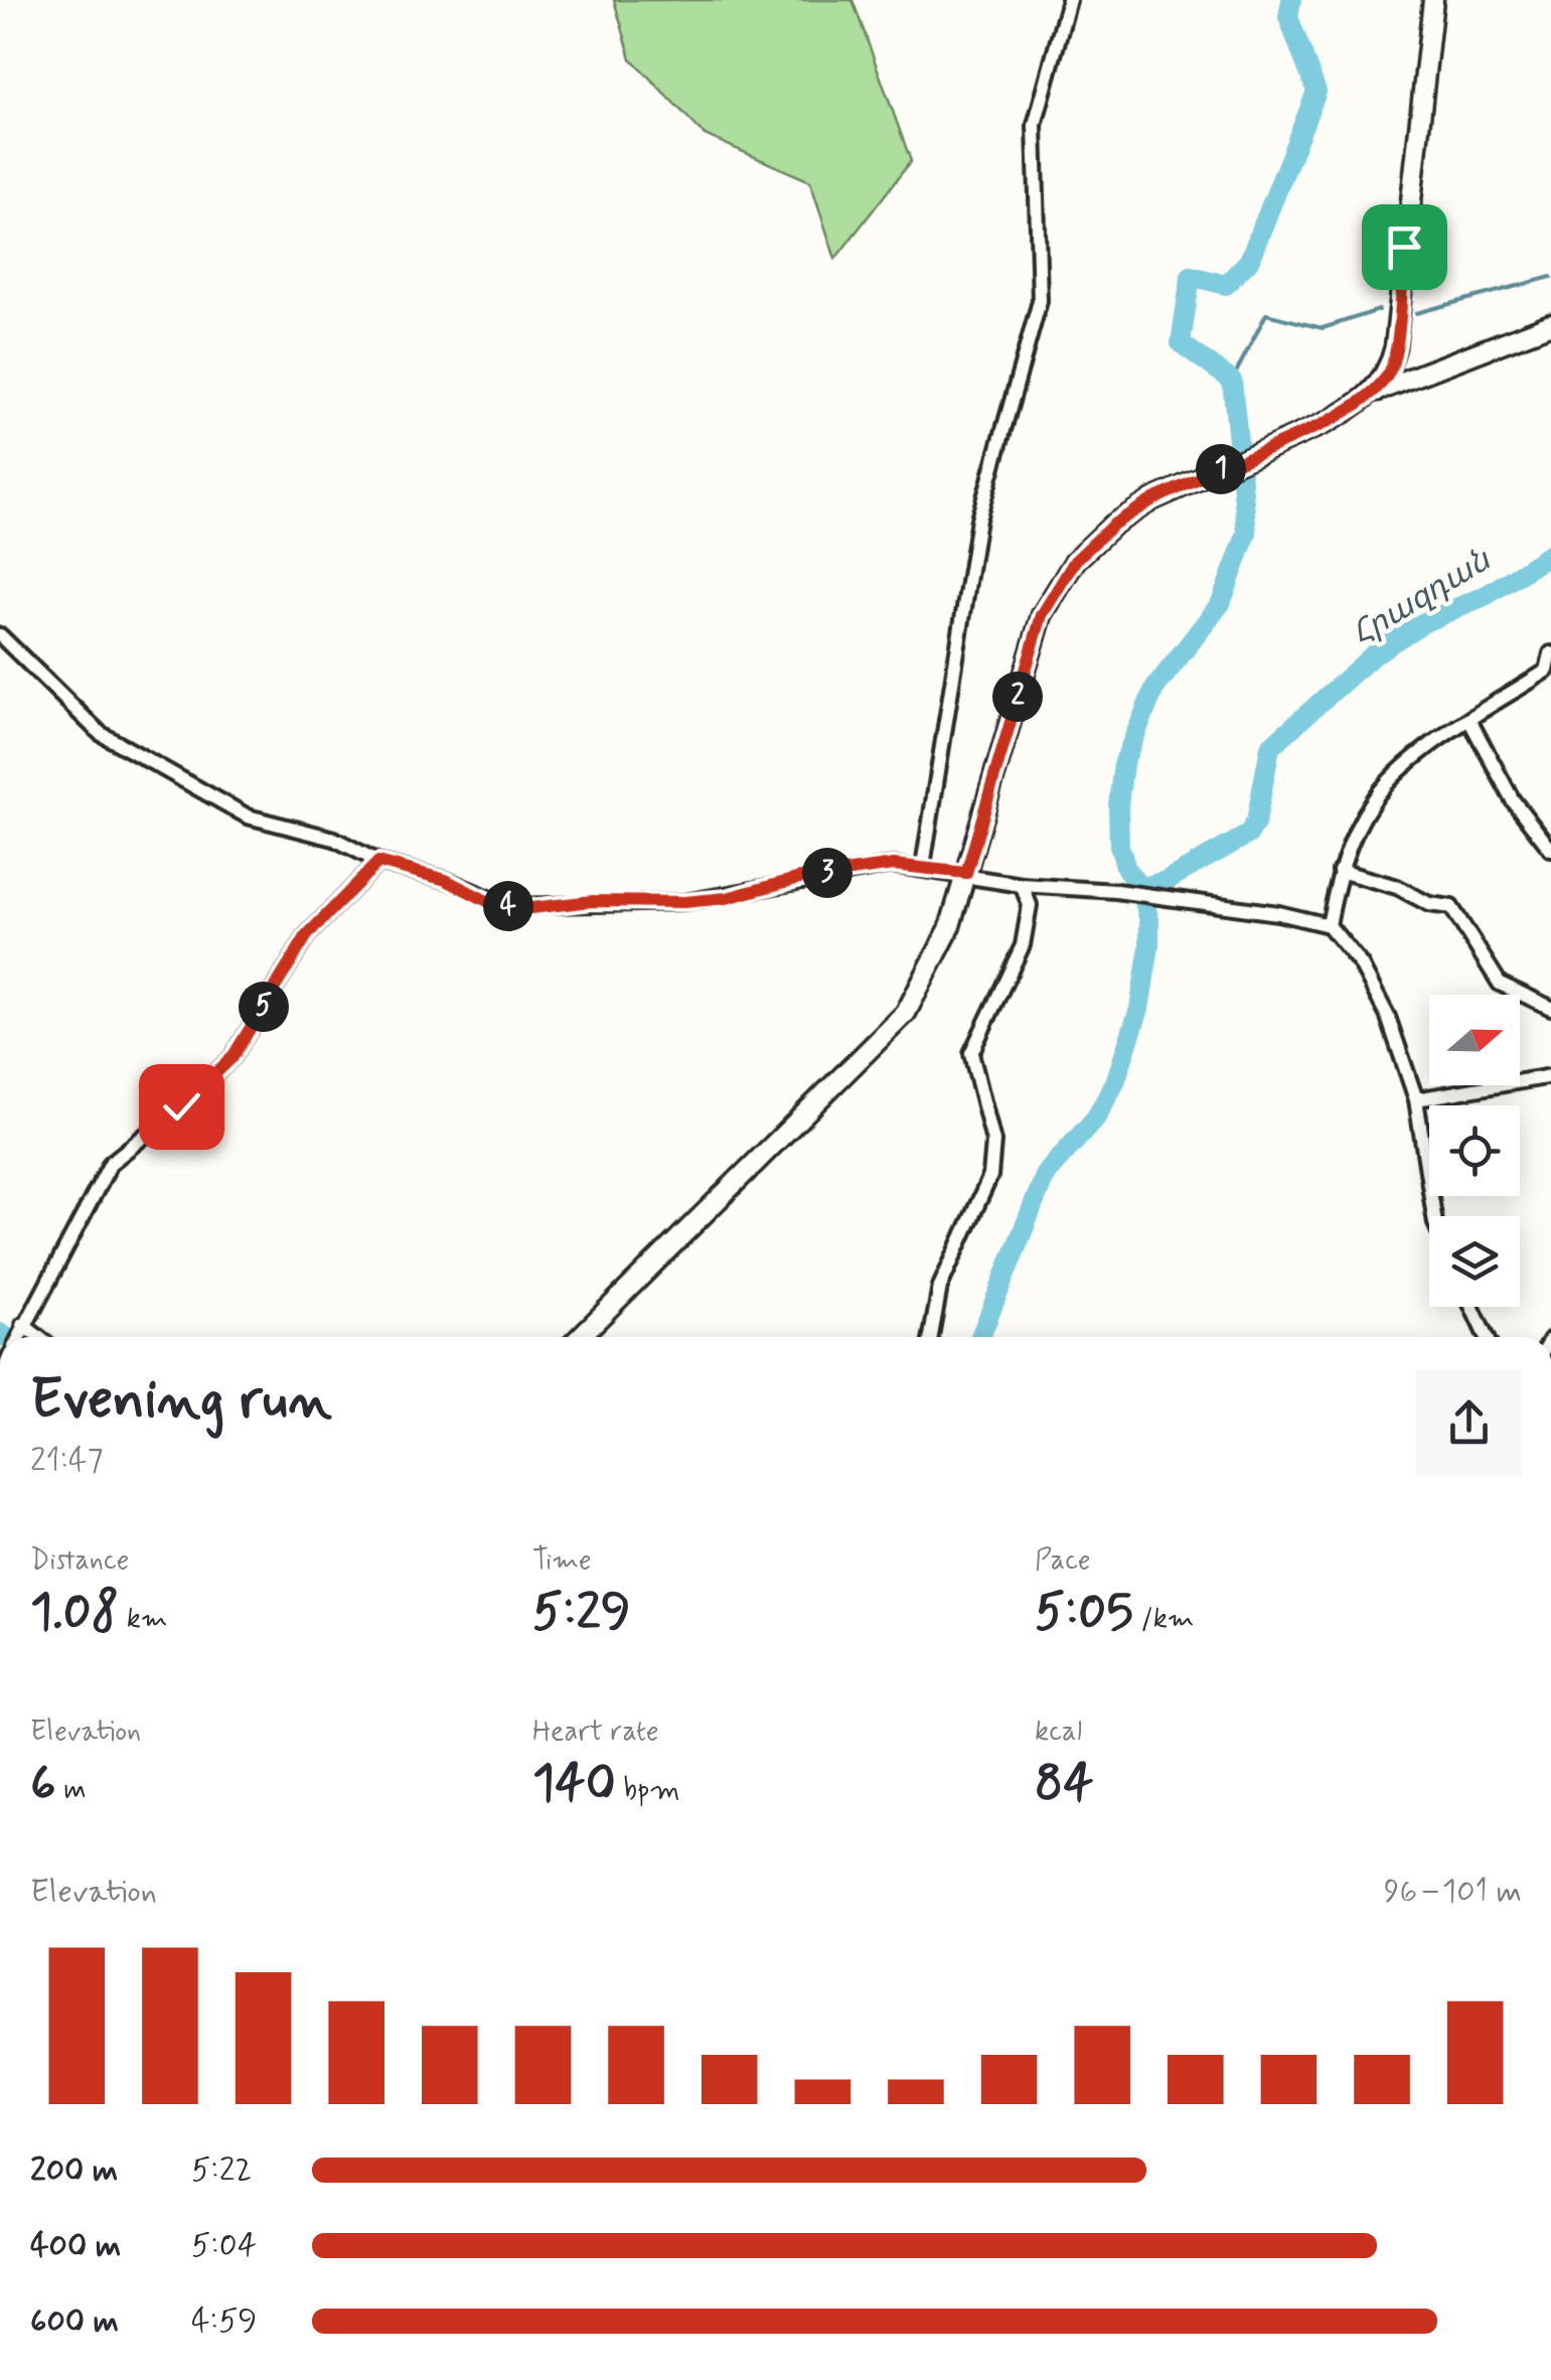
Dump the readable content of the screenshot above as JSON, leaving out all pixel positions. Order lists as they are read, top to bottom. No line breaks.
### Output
{"water":["Հրազդան"],"north":"right","page":{"pins":["1","2","3","4","5"],"heading":["Evening run","21:47"],"stats":[["Distance","1.08 km"],["Time","5:29"],["Pace","5:05 /km"],["Elevation","6 m"],["Heart rate","140 bpm"],["kcal","84"]],"chart":["Elevation","96–101 m"],"list":[{"name":"200 m","note":"5:22"},{"name":"400 m","note":"5:04"},{"name":"600 m","note":"4:59"}]}}
